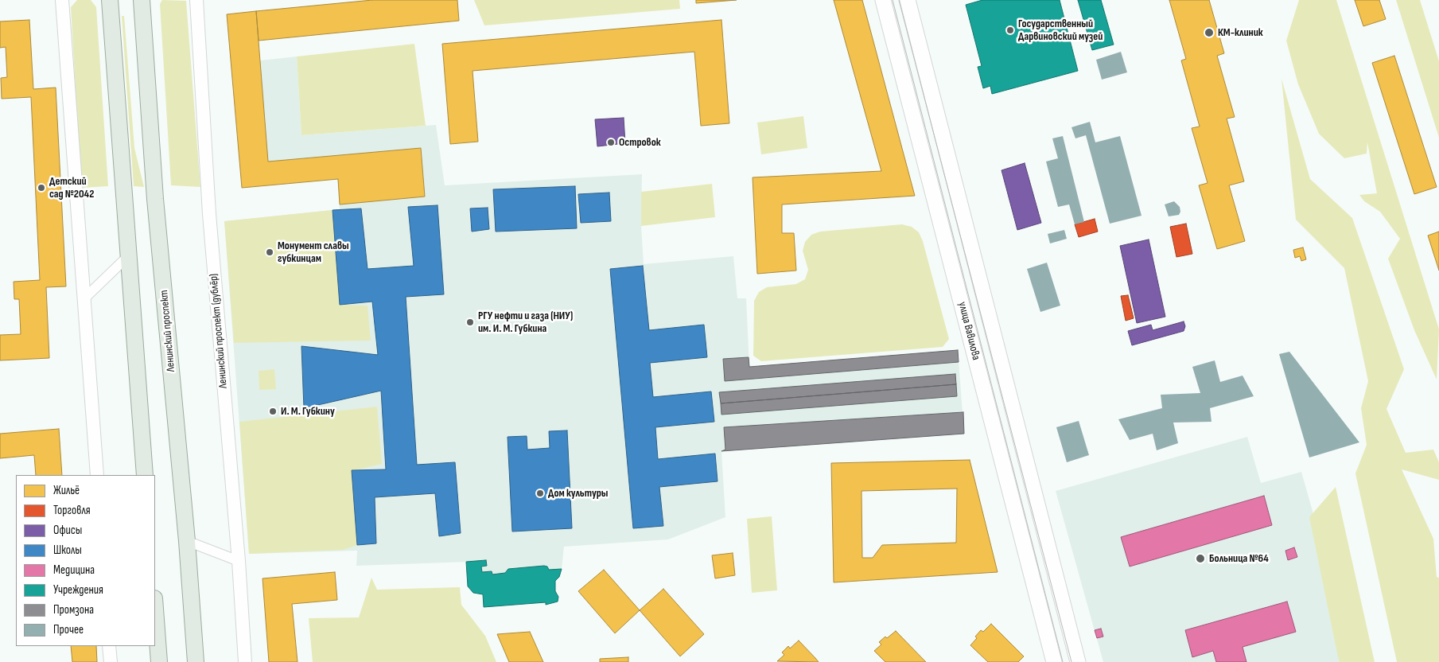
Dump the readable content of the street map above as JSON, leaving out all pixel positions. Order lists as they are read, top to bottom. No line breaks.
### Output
{"streets":{"main road":["Ленинский проспект","улица Вавилова"],"street":["Ленинский проспект (дублёр)"]},"places":["Государственный Дарвиновский музей","КМ-клиник","Островок","Детский сад №2042","Монумент славы губкинцам","РГУ нефти и газа (НИУ) им. И. М. Губкина","И. М. Губкину","Дом культуры","Больница №64"],"legend":["Жильё","Торговля","Офисы","Школы","Медицина","Учреждения","Промзона","Прочее"]}
